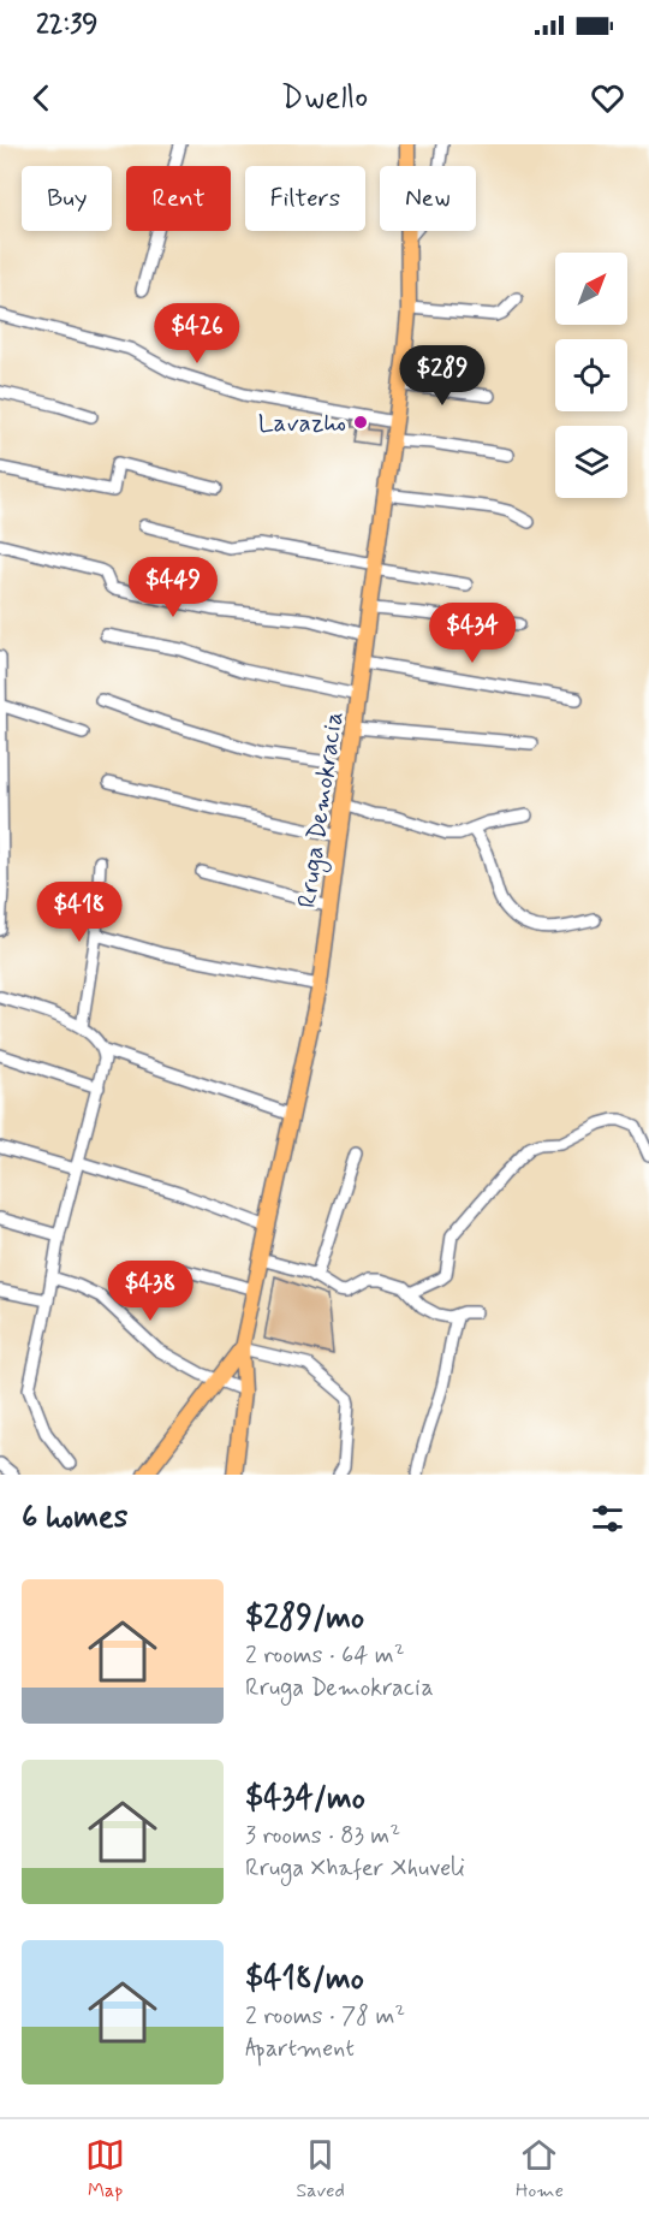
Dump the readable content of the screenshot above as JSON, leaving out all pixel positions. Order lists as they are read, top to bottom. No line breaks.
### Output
{"streets":{"main road":["Rruga Demokracia"]},"places":["Lavazho"],"north":"top right","page":{"status":"22:39","header":"Dwello","chip":["Buy","Rent","Filters","New"],"price":["$426","$289","$449","$434","$418","$438"],"heading":"6 homes","list":[{"name":"$289/mo","note":"2 rooms · 64 m² · Rruga Demokracia"},{"name":"$434/mo","note":"3 rooms · 83 m² · Rruga Xhafer Xhuveli"},{"name":"$418/mo","note":"2 rooms · 78 m² · Apartment"}],"tabs":["Map","Saved","Home"]}}
